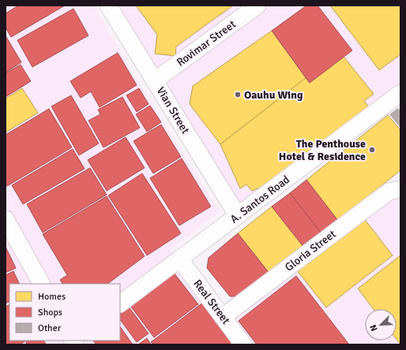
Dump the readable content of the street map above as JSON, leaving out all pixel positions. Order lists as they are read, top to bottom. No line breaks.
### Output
{"streets":{"street":["Rovimar Street","Vian Street","A. Santos Road","Gloria Street","Real Street"]},"crossings":[["Rovimar Street","Vian Street"],["Vian Street","A. Santos Road"],["A. Santos Road","Real Street"],["Gloria Street","Real Street"]],"places":["Oauhu Wing","The Penthouse Hotel & Residence"],"legend":["Homes","Shops","Other"],"north":"bottom left"}
